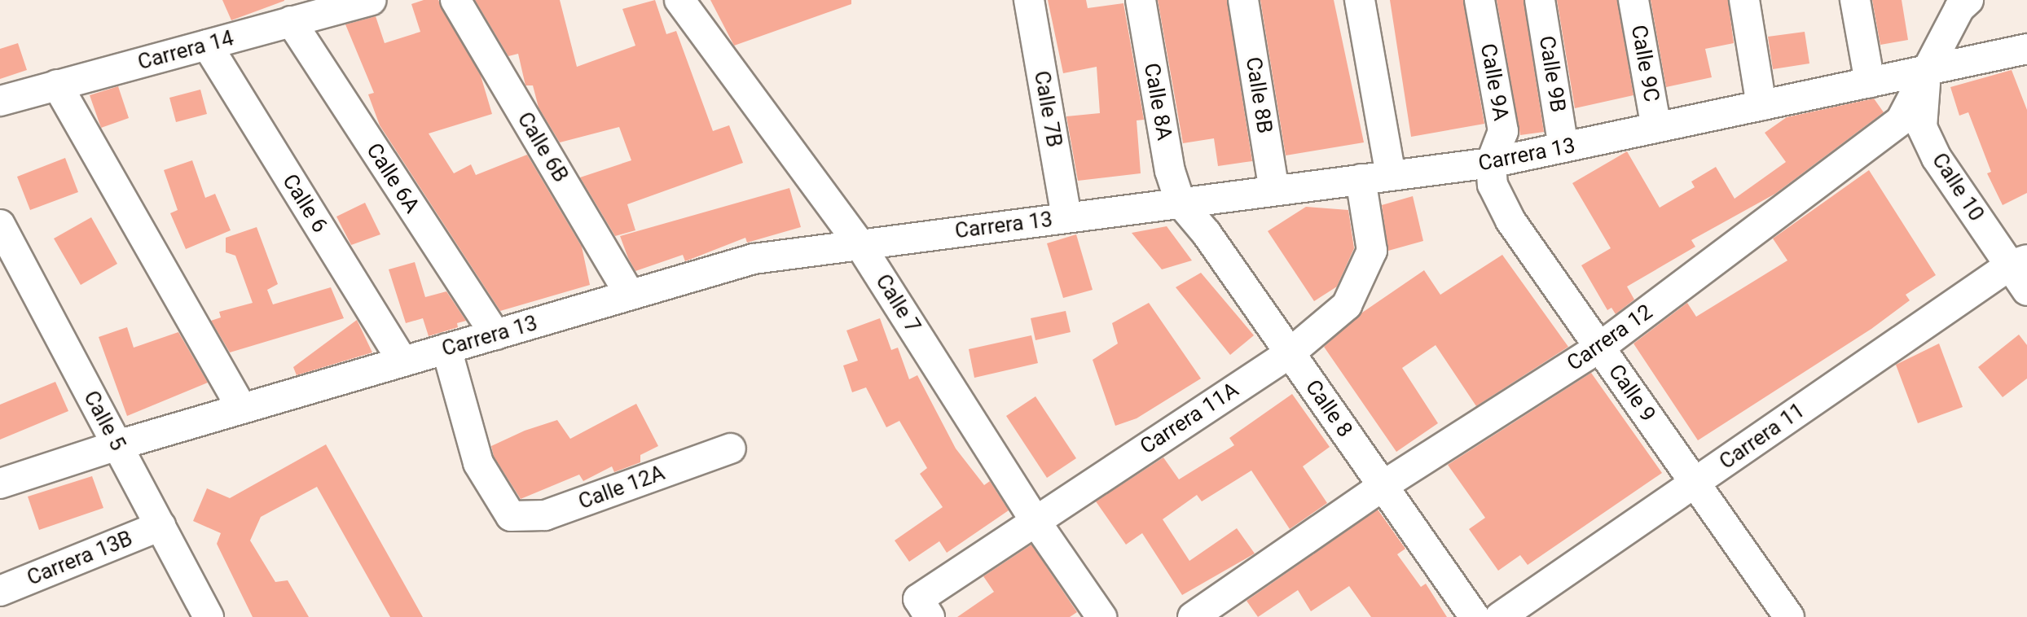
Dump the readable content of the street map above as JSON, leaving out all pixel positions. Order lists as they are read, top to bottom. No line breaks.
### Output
{"streets":{"street":["Carrera 14","Calle 9C","Calle 9B","Calle 9A","Calle 8B","Calle 8A","Calle 7B","Calle 6B","Carrera 13","Calle 6A","Calle 10","Calle 6","Calle 7","Carrera 12","Calle 9","Calle 8","Carrera 11A","Calle 5","Carrera 11","Calle 12A","Carrera 13B"]},"crossings":[["Carrera 14","Calle 6A"],["Carrera 14","Calle 6"],["Calle 9C","Carrera 13"],["Calle 9B","Carrera 13"],["Calle 9A","Carrera 13"],["Calle 9A","Calle 9"],["Calle 8B","Carrera 13"],["Calle 8A","Carrera 13"],["Calle 8A","Calle 8"],["Calle 7B","Carrera 13"],["Calle 6B","Carrera 13"],["Carrera 13","Calle 6A"],["Carrera 13","Calle 10"],["Carrera 13","Calle 6"],["Carrera 13","Calle 7"],["Carrera 13","Carrera 12"],["Carrera 13","Calle 9"],["Carrera 13","Calle 8"],["Carrera 13","Carrera 11A"],["Carrera 13","Calle 5"],["Carrera 13","Calle 12A"],["Calle 10","Carrera 12"],["Calle 10","Carrera 11"],["Calle 7","Carrera 11A"],["Carrera 12","Calle 9"],["Carrera 12","Calle 8"],["Calle 9","Carrera 11"],["Calle 8","Carrera 11A"],["Calle 5","Carrera 13B"]]}
